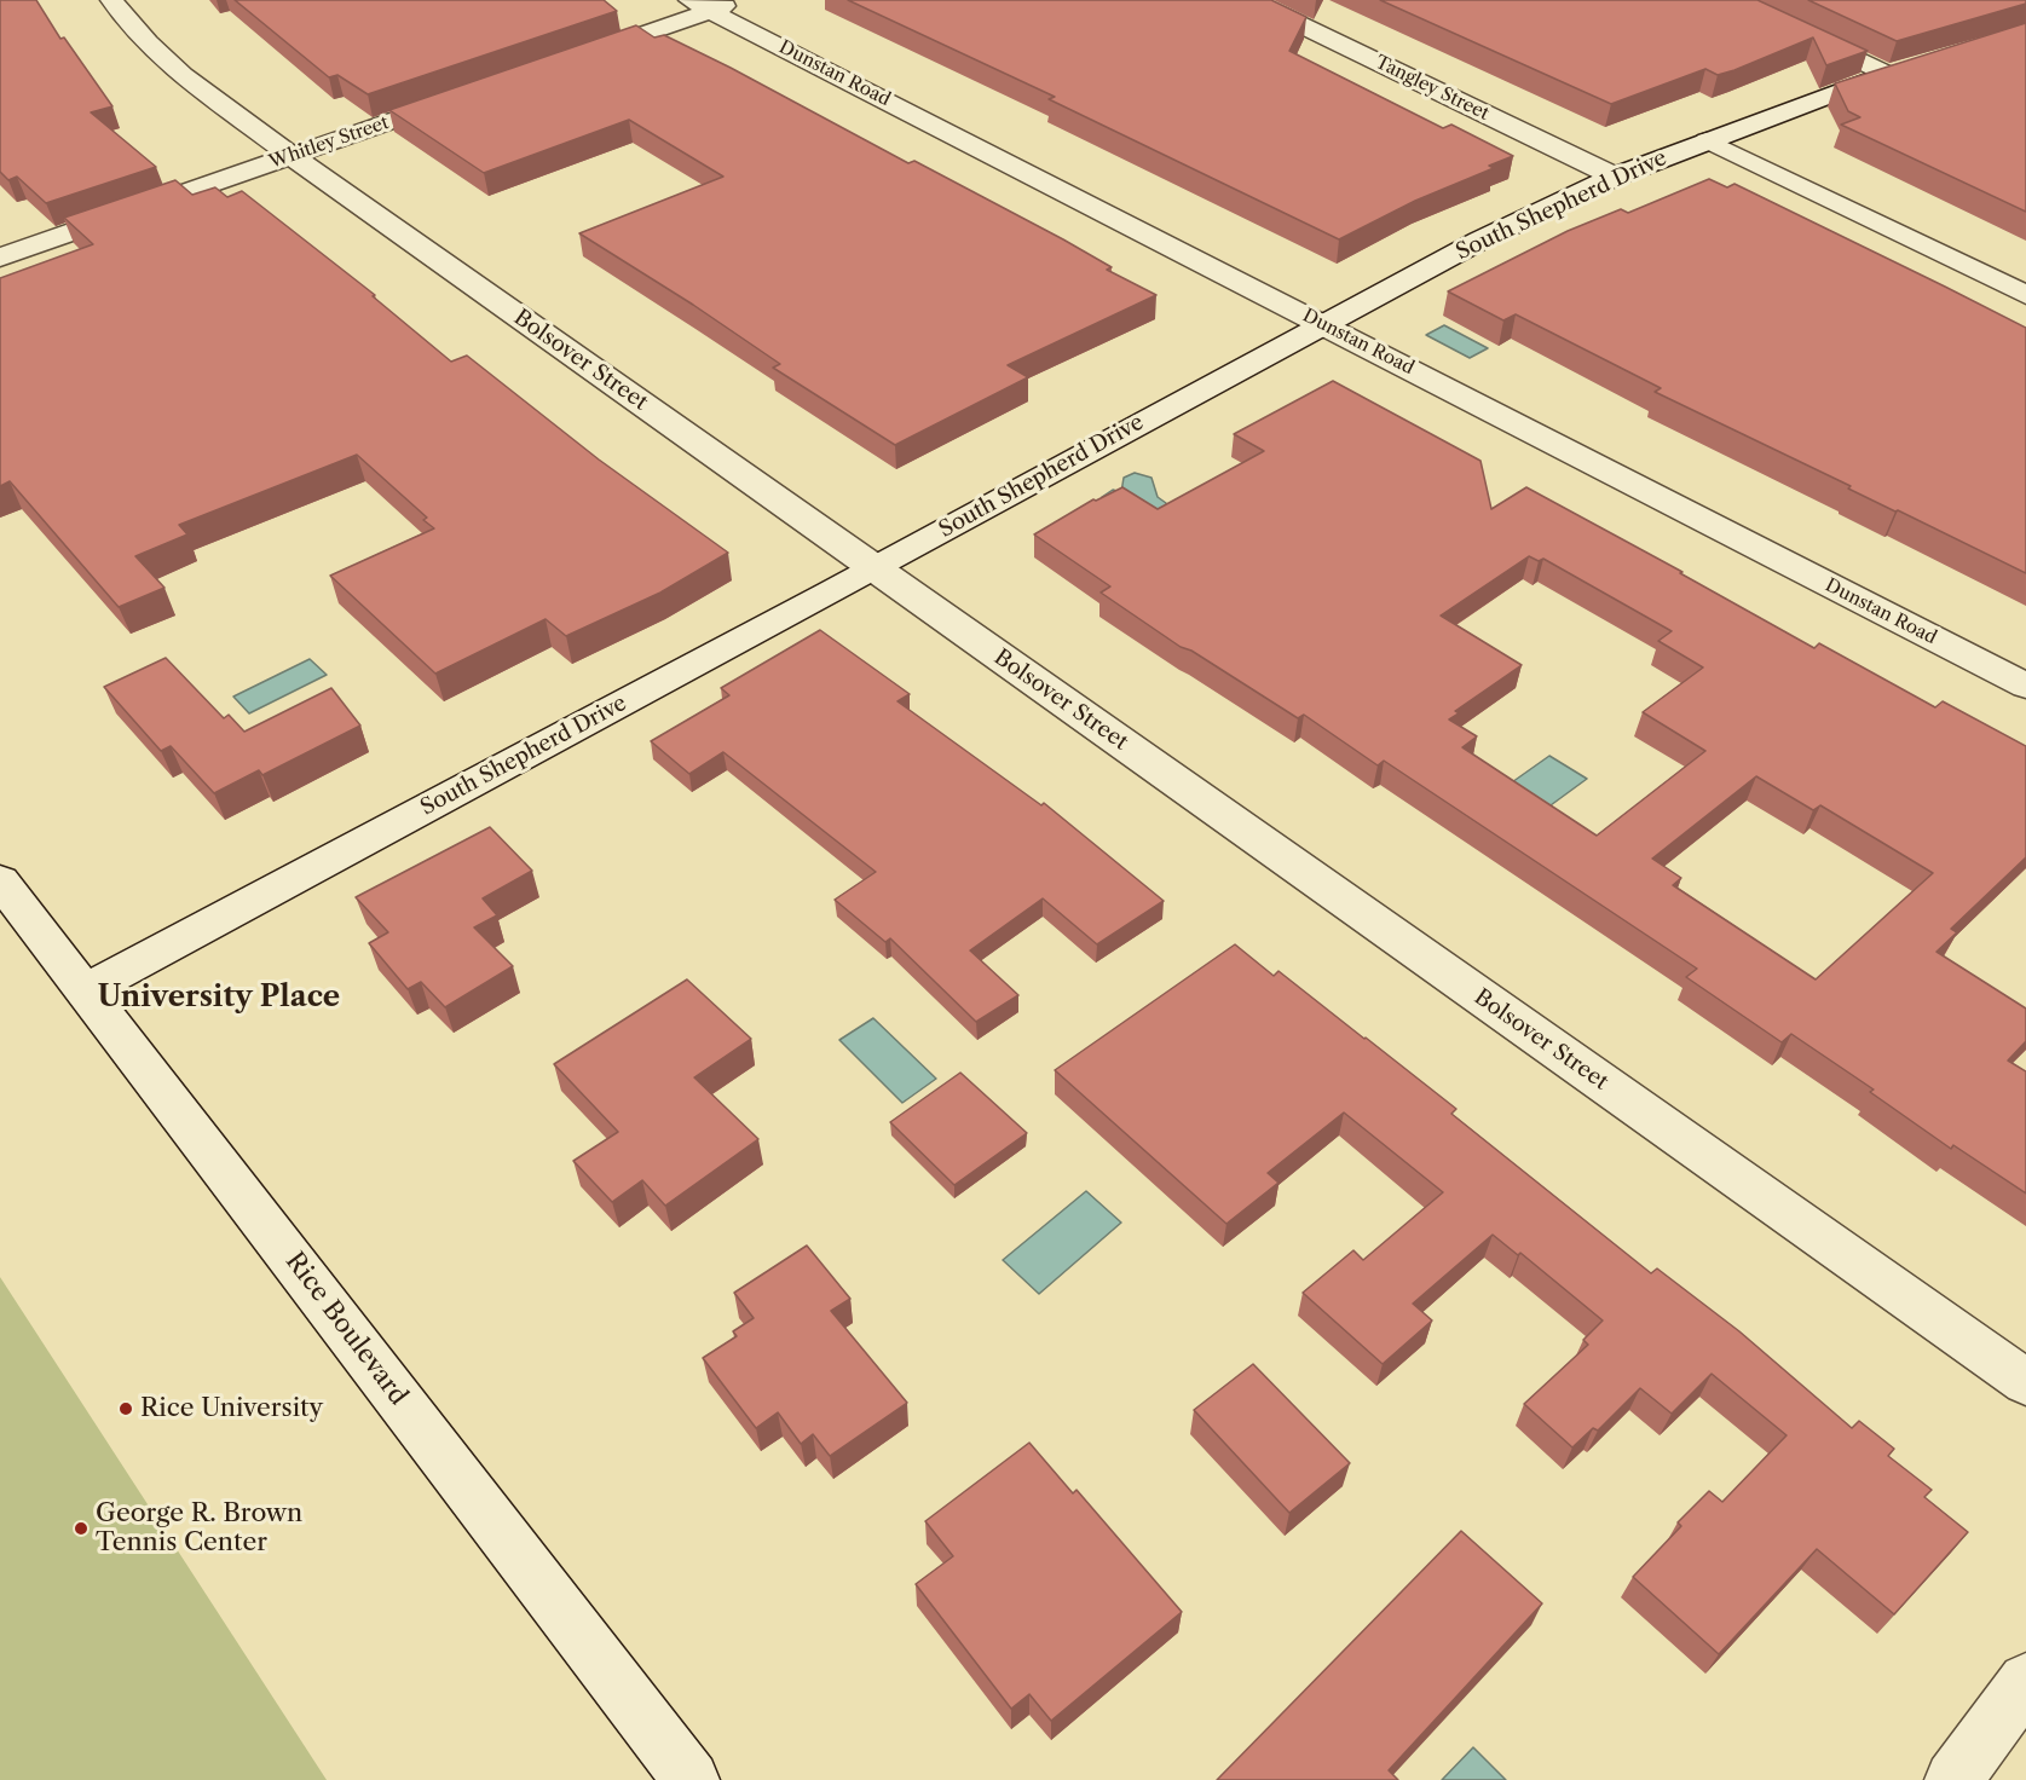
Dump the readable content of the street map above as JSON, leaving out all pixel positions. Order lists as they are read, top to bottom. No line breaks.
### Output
{"streets":{"street":["Dunstan Road","Tangley Street","Whitley Street","South Shepherd Drive","Bolsover Street","Rice Boulevard"]},"crossings":[["Dunstan Road","South Shepherd Drive"],["Tangley Street","South Shepherd Drive"],["Whitley Street","Bolsover Street"],["South Shepherd Drive","Bolsover Street"],["South Shepherd Drive","Rice Boulevard"]],"districts":["University Place"],"places":["Rice University","George R. Brown Tennis Center"]}
